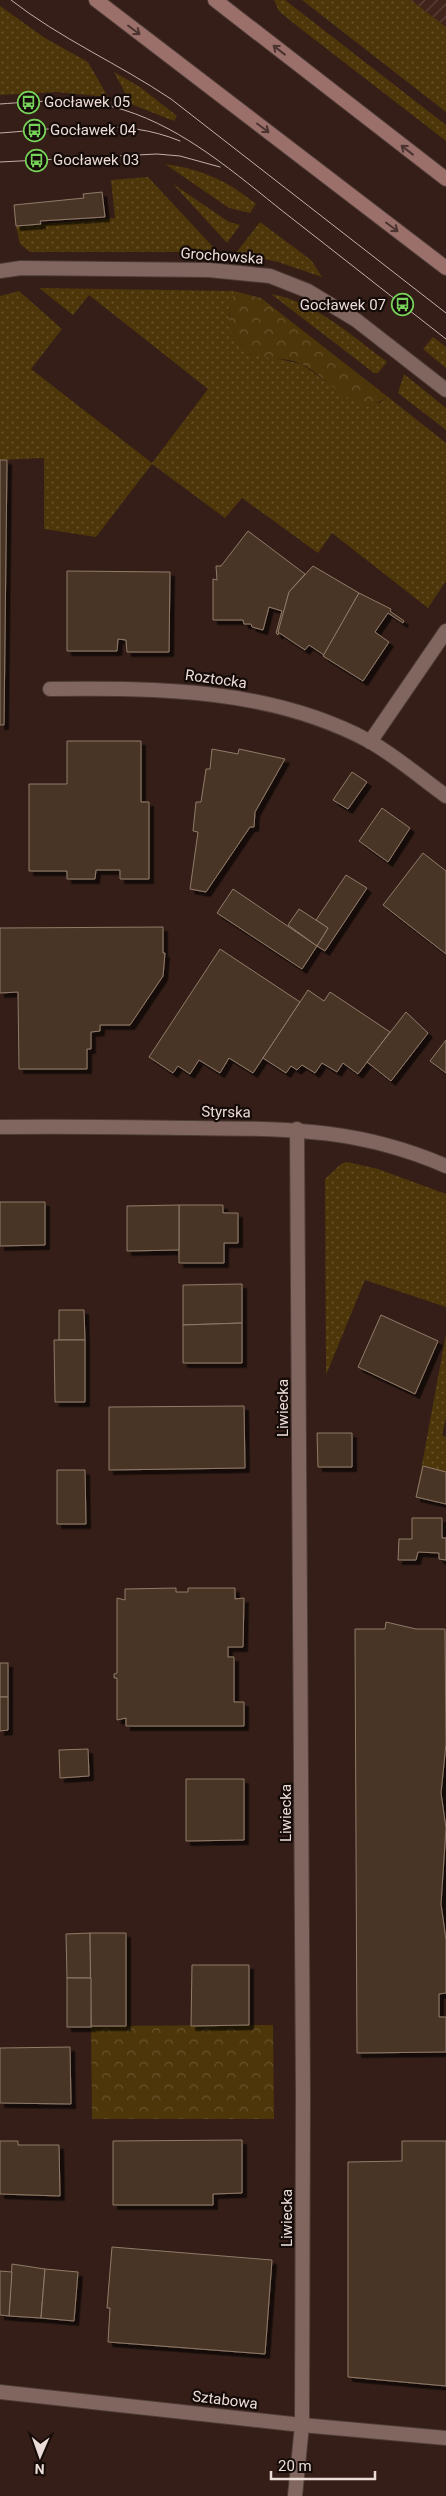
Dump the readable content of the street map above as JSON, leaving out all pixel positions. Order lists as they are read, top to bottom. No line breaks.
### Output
{"streets":{"street":["Grochowska","Roztocka","Styrska","Liwiecka","Sztabowa"]},"crossings":[["Styrska","Liwiecka"],["Liwiecka","Sztabowa"]],"places":{"bus stop":["Gocławek 05","Gocławek 04","Gocławek 03","Gocławek 07"]},"scale_bar":"20 m","north":"bottom"}
